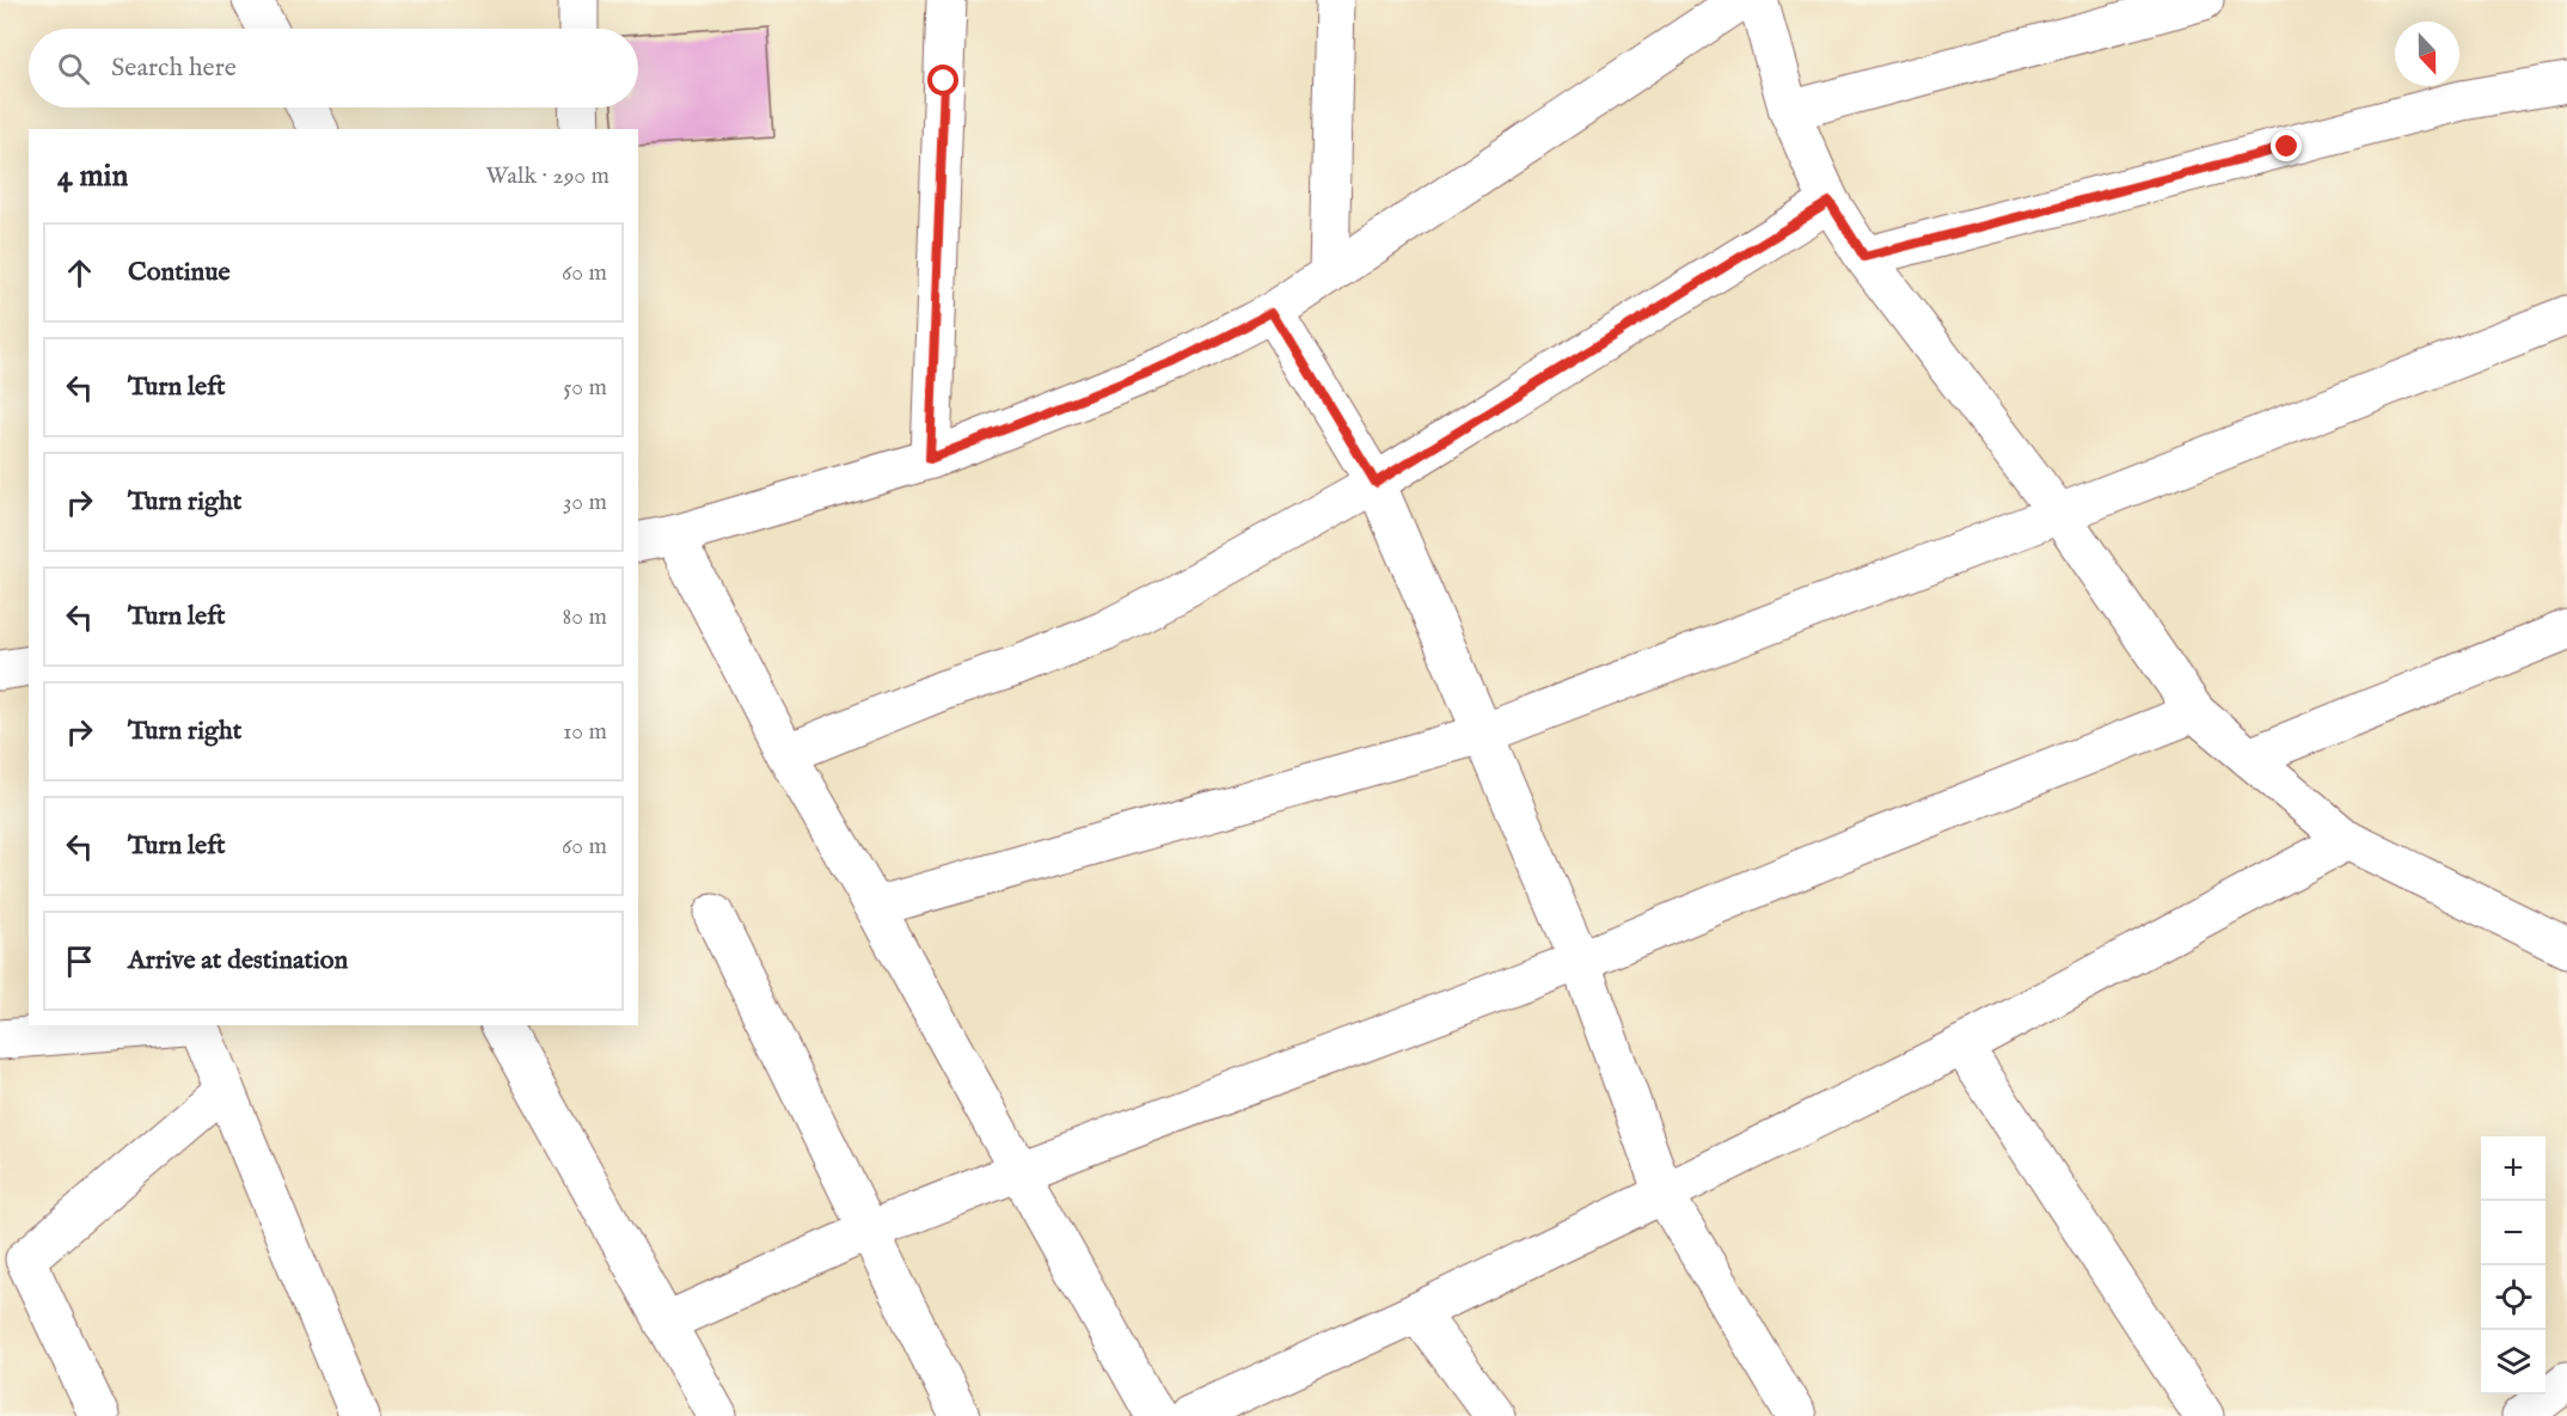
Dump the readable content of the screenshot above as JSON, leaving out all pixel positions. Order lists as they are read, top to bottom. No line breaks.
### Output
{"north":"bottom","page":{"search":"Search here","heading":["4 min","Walk · 290 m"],"list":[["Continue","60 m"],["Turn left","50 m"],["Turn right","30 m"],["Turn left","80 m"],["Turn right","10 m"],["Turn left","60 m"],"Arrive at destination"],"map_buttons":["+","−"]}}
